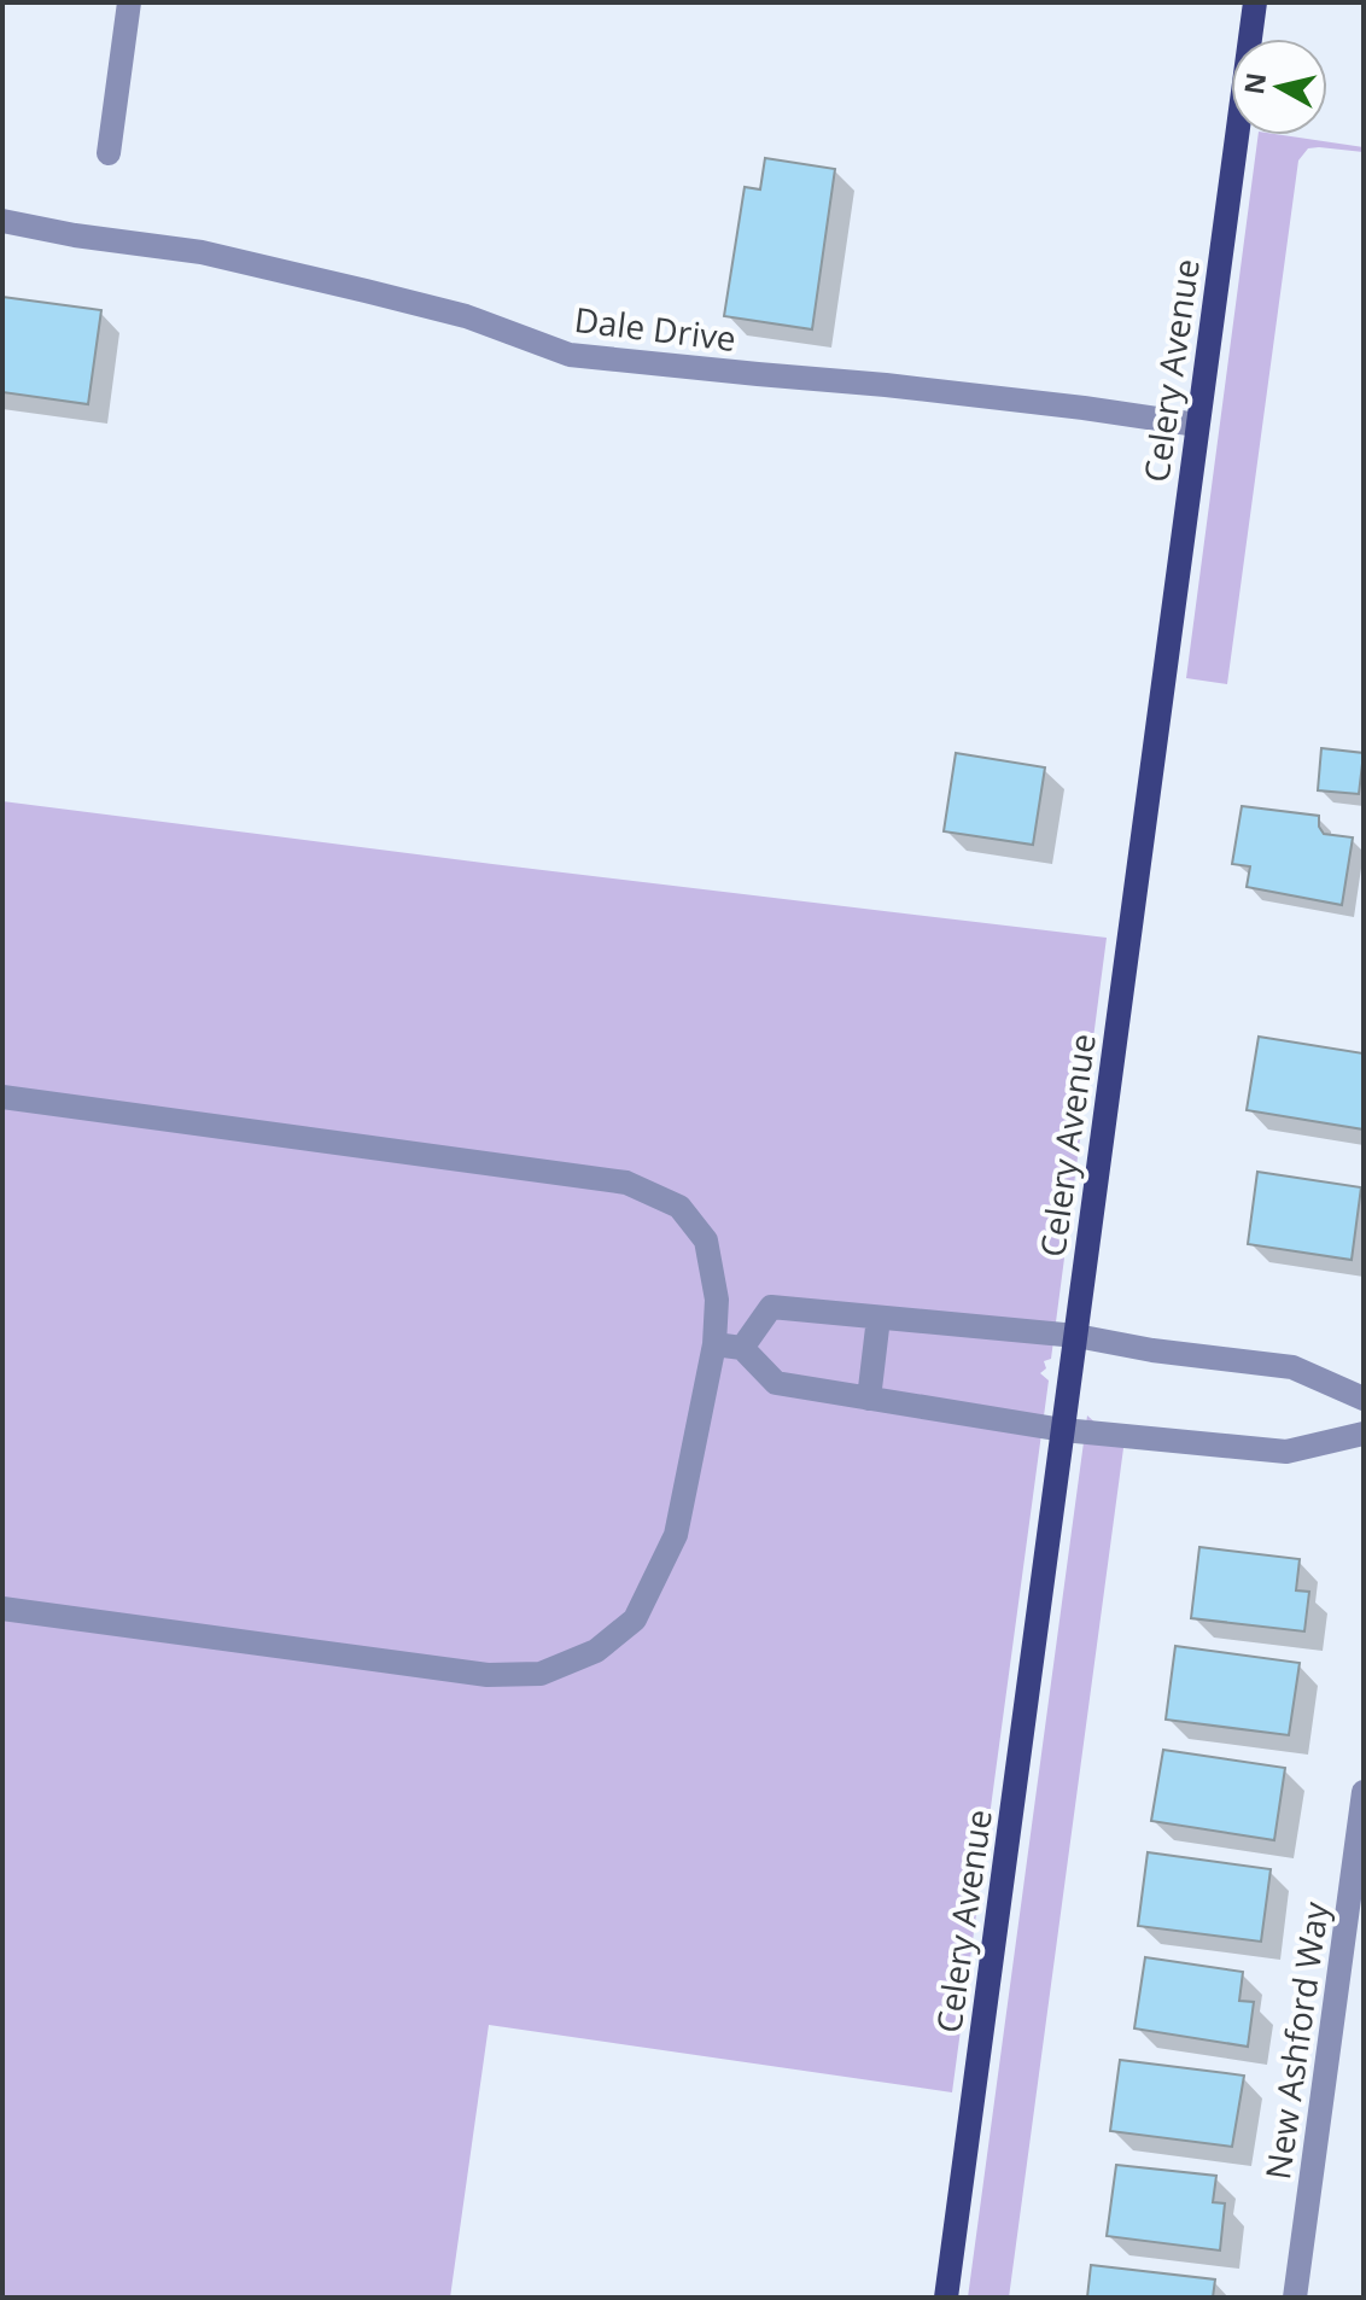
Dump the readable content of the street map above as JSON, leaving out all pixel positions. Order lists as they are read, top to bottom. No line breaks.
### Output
{"streets":{"main road":["Celery Avenue"],"street":["Dale Drive","New Ashford Way"]},"crossings":[["Dale Drive","Celery Avenue"]],"north":"left"}
